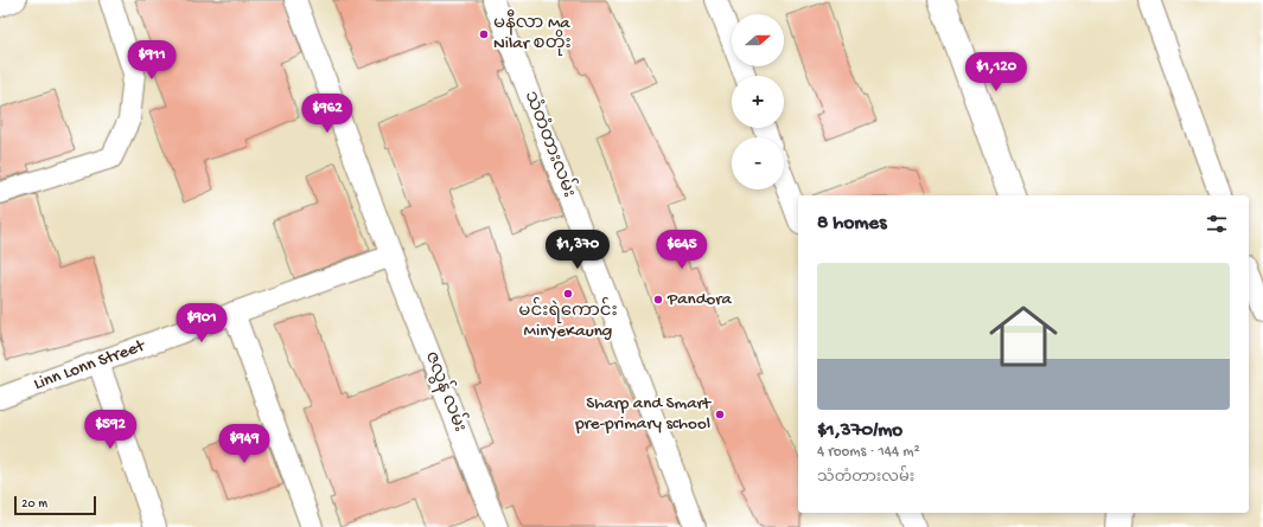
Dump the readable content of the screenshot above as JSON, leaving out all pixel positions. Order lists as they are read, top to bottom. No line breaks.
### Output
{"streets":{"street":["သံတံတားလမ်း","Linn Lonn Street","ဇလွန် လမ်း"]},"crossings":[["Linn Lonn Street","ဇလွန် လမ်း"]],"places":["မနီလာ Ma Nilar စတိုး","မင်းရဲကောင်း MinYeKaung","Pandora","Sharp and Smart pre-primary school"],"scale_bar":"20 m","north":"right","page":{"map_buttons":["+","−"],"price":["$911","$1,120","$962","$1,370","$645","$901","$592","$949"],"heading":"8 homes","list":[{"name":"$1,370/mo","note":"4 rooms · 144 m² · သံတံတားလမ်း"}],"scale":"20 m"}}
